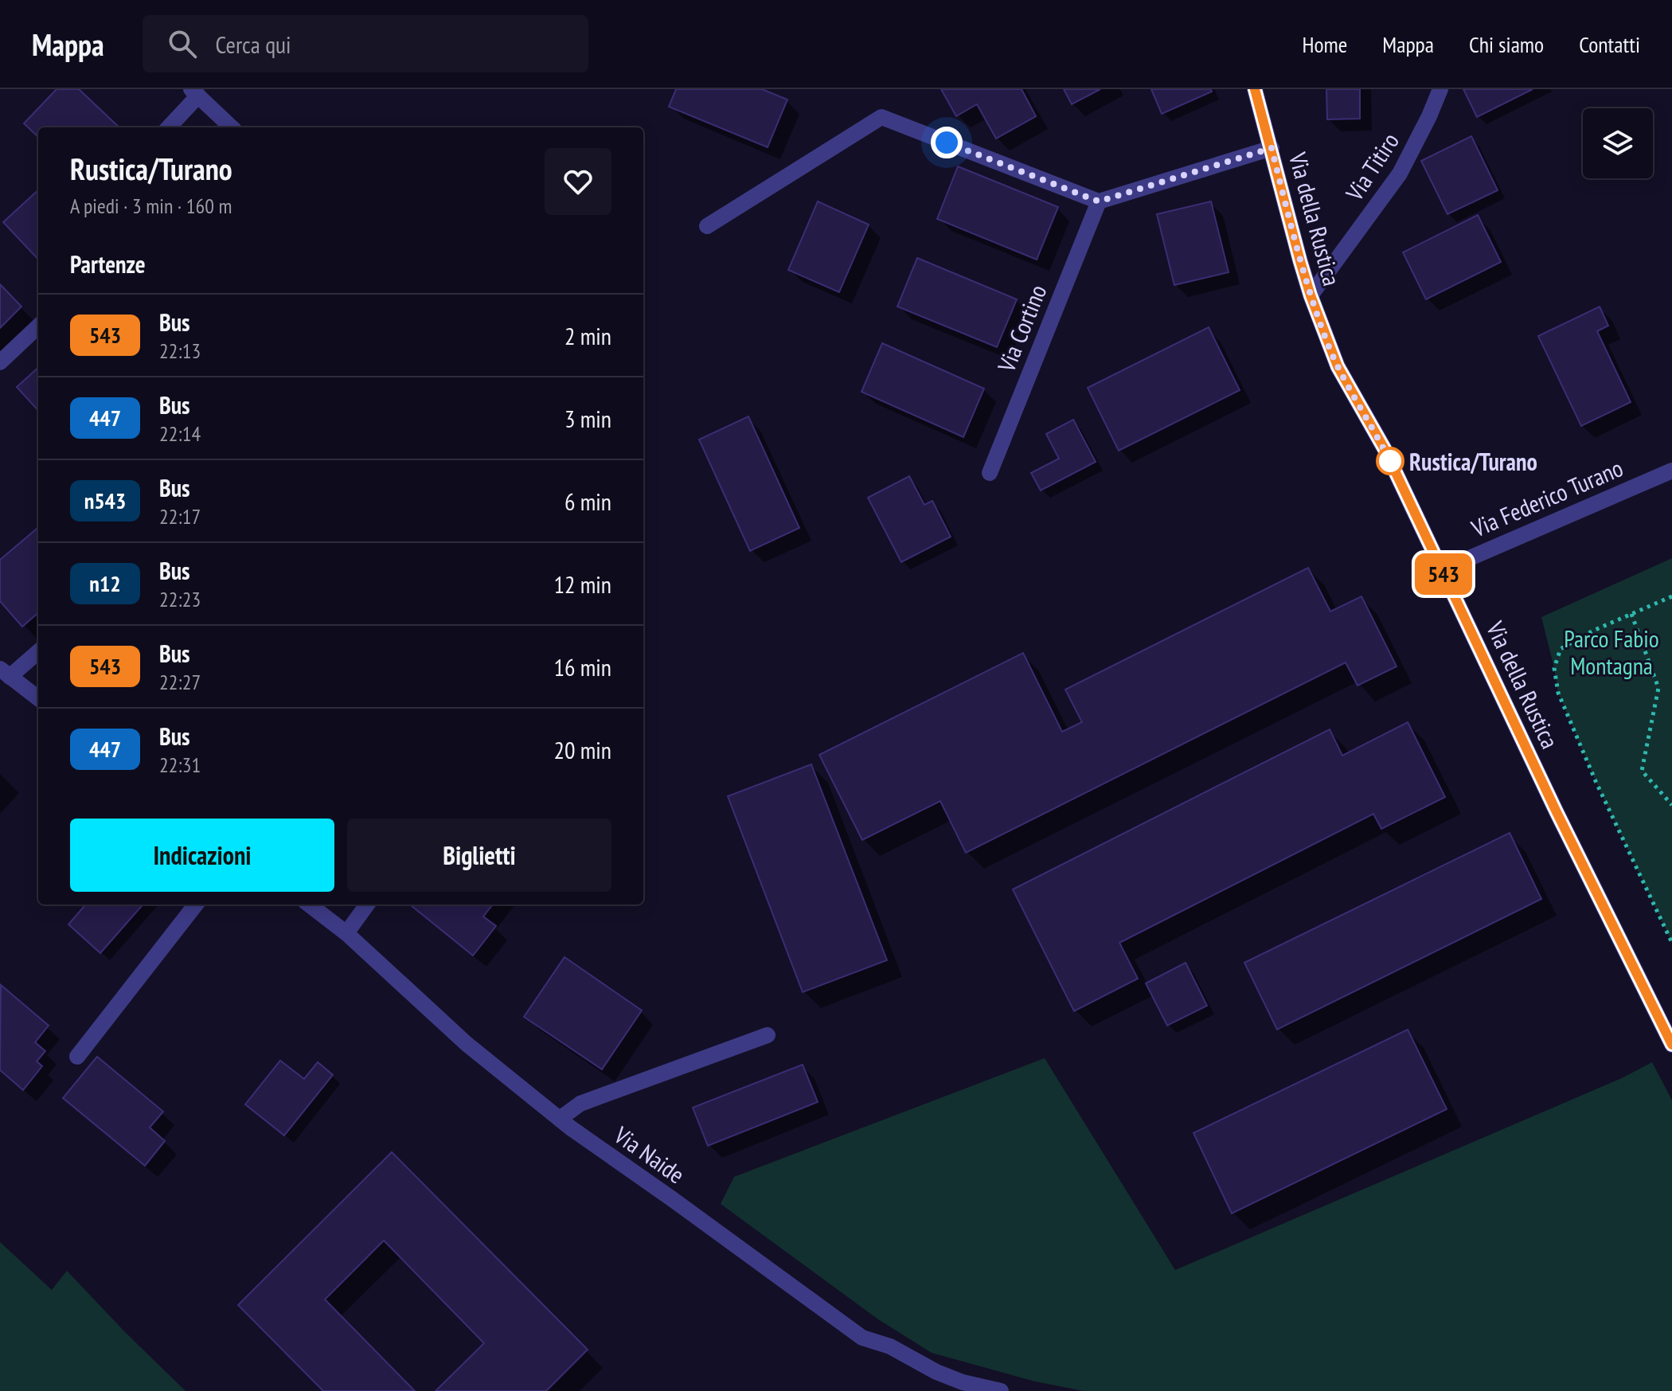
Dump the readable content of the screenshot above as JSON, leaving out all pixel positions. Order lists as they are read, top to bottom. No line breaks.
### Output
{"streets":{"street":["Via Titiro","Via della Rustica","Via Cortino","Via Federico Turano","Via Naide"]},"crossings":[["Via Titiro","Via della Rustica"],["Via della Rustica","Via Federico Turano"]],"parks":["Parco Fabio Montagna"],"places":["Rustica/Turano"],"lines":["bus line 543"],"page":{"header":"Mappa","search":"Cerca qui","nav":["Home","Mappa","Chi siamo","Contatti"],"on_map":"543","heading":[["Rustica/Turano","A piedi · 3 min · 160 m"],"Partenze"],"list":[{"mark":"543","name":"Bus","note":"22:13","value":"2 min"},{"mark":"447","name":"Bus","note":"22:14","value":"3 min"},{"mark":"n543","name":"Bus","note":"22:17","value":"6 min"},{"mark":"n12","name":"Bus","note":"22:23","value":"12 min"},{"mark":"543","name":"Bus","note":"22:27","value":"16 min"},{"mark":"447","name":"Bus","note":"22:31","value":"20 min"}],"buttons":["Indicazioni","Biglietti"]}}
